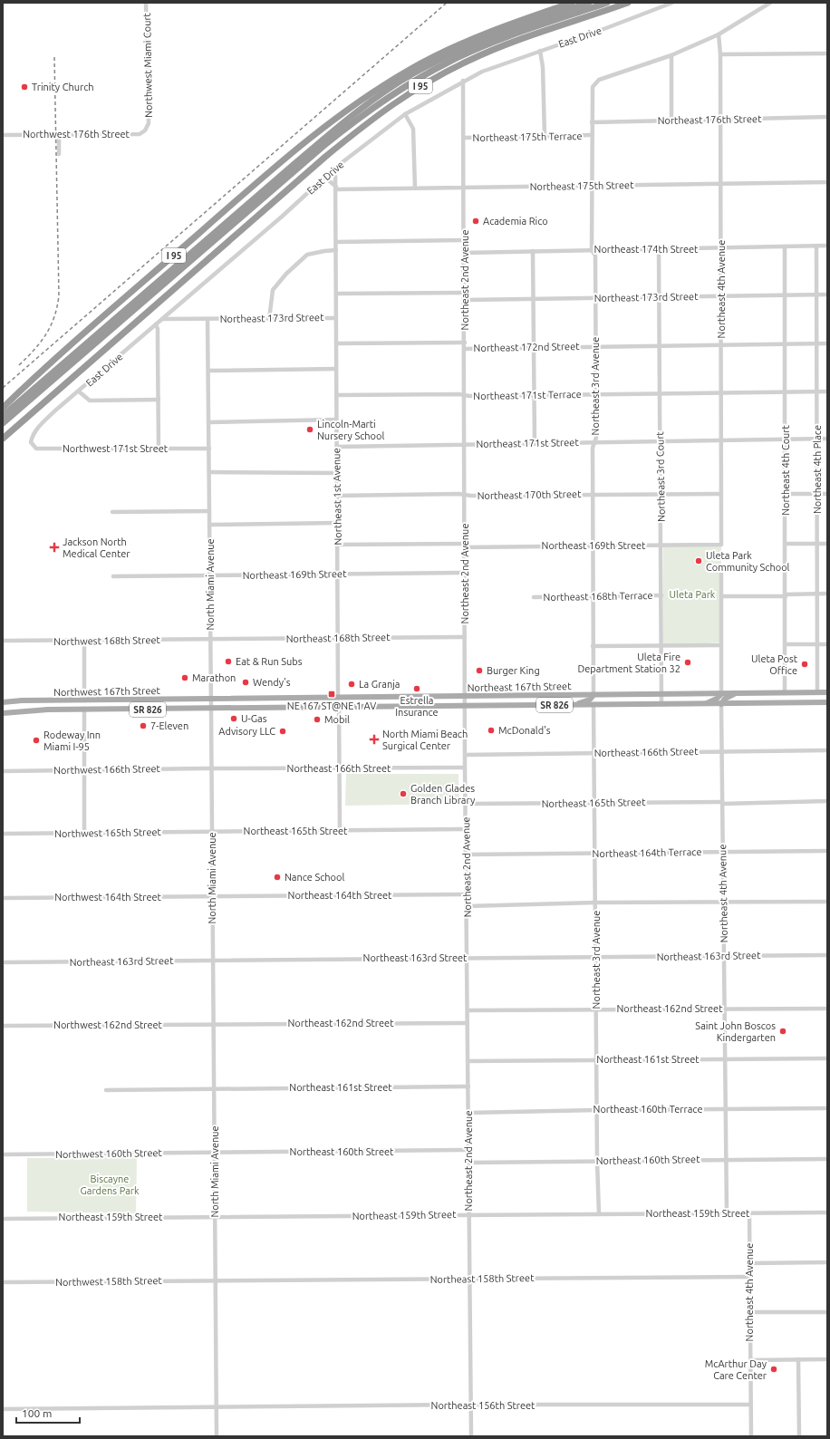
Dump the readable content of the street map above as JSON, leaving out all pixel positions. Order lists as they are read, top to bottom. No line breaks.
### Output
{"streets":{"highway":["I 95"],"main road":["Northeast 167th Street","Northwest 167th Street","SR 826"],"street":["East Drive","Northwest Miami Court","Northeast 176th Street","Northwest 176th Street","Northeast 175th Terrace","Northeast 175th Street","Northeast 174th Street","Northeast 2nd Avenue","Northeast 4th Avenue","Northeast 173rd Street","Northeast 172nd Street","Northeast 3rd Avenue","Northeast 171st Terrace","Northeast 171st Street","Northwest 171st Street","Northeast 4th Place","Northeast 4th Court","Northeast 3rd Court","Northeast 170th Street","Northeast 1st Avenue","Northeast 169th Street","North Miami Avenue","Northeast 168th Terrace","Northeast 168th Street","Northwest 168th Street","Northeast 166th Street","Northwest 166th Street","Northeast 165th Street","Northwest 165th Street","Northeast 164th Terrace","Northeast 164th Street","Northwest 164th Street","Northeast 163rd Street","Northeast 162nd Street","Northwest 162nd Street","Northeast 161st Street","Northeast 160th Terrace","Northeast 160th Street","Northwest 160th Street","Northeast 159th Street","Northeast 158th Street","Northwest 158th Street","Northeast 156th Street"]},"crossings":[["East Drive","Northeast 2nd Avenue"],["East Drive","Northeast 173rd Street"],["East Drive","Northwest 171st Street"],["East Drive","Northeast 1st Avenue"],["Northwest Miami Court","Northwest 176th Street"],["Northeast 176th Street","Northeast 4th Avenue"],["Northeast 176th Street","Northeast 3rd Avenue"],["Northeast 175th Terrace","Northeast 2nd Avenue"],["Northeast 175th Terrace","Northeast 3rd Avenue"],["Northeast 175th Street","Northeast 2nd Avenue"],["Northeast 175th Street","Northeast 4th Avenue"],["Northeast 175th Street","Northeast 3rd Avenue"],["Northeast 175th Street","Northeast 1st Avenue"],["Northeast 174th Street","Northeast 2nd Avenue"],["Northeast 174th Street","Northeast 4th Avenue"],["Northeast 174th Street","Northeast 3rd Avenue"],["Northeast 174th Street","Northeast 4th Place"],["Northeast 174th Street","Northeast 4th Court"],["Northeast 174th Street","Northeast 3rd Court"],["Northeast 2nd Avenue","Northeast 173rd Street"],["Northeast 2nd Avenue","Northeast 172nd Street"],["Northeast 2nd Avenue","Northeast 171st Terrace"],["Northeast 2nd Avenue","Northeast 171st Street"],["Northeast 2nd Avenue","Northeast 170th Street"],["Northeast 2nd Avenue","Northeast 169th Street"],["Northeast 2nd Avenue","Northeast 168th Street"],["Northeast 2nd Avenue","Northeast 167th Street"],["Northeast 2nd Avenue","Northeast 166th Street"],["Northeast 2nd Avenue","Northeast 165th Street"],["Northeast 2nd Avenue","Northeast 164th Terrace"],["Northeast 2nd Avenue","Northeast 164th Street"],["Northeast 2nd Avenue","Northeast 163rd Street"],["Northeast 2nd Avenue","Northeast 162nd Street"],["Northeast 2nd Avenue","Northeast 161st Street"],["Northeast 2nd Avenue","Northeast 160th Terrace"],["Northeast 2nd Avenue","Northeast 160th Street"],["Northeast 2nd Avenue","Northeast 159th Street"],["Northeast 2nd Avenue","Northeast 158th Street"],["Northeast 2nd Avenue","Northeast 156th Street"],["Northeast 4th Avenue","Northeast 173rd Street"],["Northeast 4th Avenue","Northeast 172nd Street"],["Northeast 4th Avenue","Northeast 171st Terrace"],["Northeast 4th Avenue","Northeast 171st Street"],["Northeast 4th Avenue","Northeast 170th Street"],["Northeast 4th Avenue","Northeast 169th Street"],["Northeast 4th Avenue","Northeast 167th Street"],["Northeast 4th Avenue","Northeast 166th Street"],["Northeast 4th Avenue","Northeast 165th Street"],["Northeast 4th Avenue","Northeast 164th Terrace"],["Northeast 4th Avenue","Northeast 163rd Street"],["Northeast 4th Avenue","Northeast 162nd Street"],["Northeast 4th Avenue","Northeast 161st Street"],["Northeast 4th Avenue","Northeast 160th Terrace"],["Northeast 4th Avenue","Northeast 160th Street"],["Northeast 4th Avenue","Northeast 159th Street"],["Northeast 4th Avenue","Northeast 158th Street"],["Northeast 4th Avenue","Northeast 156th Street"],["Northeast 173rd Street","Northeast 3rd Avenue"],["Northeast 173rd Street","Northeast 4th Place"],["Northeast 173rd Street","Northeast 4th Court"],["Northeast 173rd Street","Northeast 3rd Court"],["Northeast 173rd Street","Northeast 1st Avenue"],["Northeast 173rd Street","North Miami Avenue"],["Northeast 172nd Street","Northeast 3rd Avenue"],["Northeast 172nd Street","Northeast 4th Place"],["Northeast 172nd Street","Northeast 4th Court"],["Northeast 172nd Street","Northeast 3rd Court"],["Northeast 172nd Street","Northeast 1st Avenue"],["Northeast 3rd Avenue","Northeast 171st Terrace"],["Northeast 3rd Avenue","Northeast 171st Street"],["Northeast 3rd Avenue","Northeast 170th Street"],["Northeast 3rd Avenue","Northeast 169th Street"],["Northeast 3rd Avenue","Northeast 168th Terrace"],["Northeast 3rd Avenue","Northeast 167th Street"],["Northeast 3rd Avenue","Northeast 166th Street"],["Northeast 3rd Avenue","Northeast 165th Street"],["Northeast 3rd Avenue","Northeast 164th Terrace"],["Northeast 3rd Avenue","Northeast 163rd Street"],["Northeast 3rd Avenue","Northeast 162nd Street"],["Northeast 3rd Avenue","Northeast 161st Street"],["Northeast 3rd Avenue","Northeast 160th Terrace"],["Northeast 3rd Avenue","Northeast 160th Street"],["Northeast 3rd Avenue","Northeast 159th Street"],["Northeast 171st Terrace","Northeast 4th Place"],["Northeast 171st Terrace","Northeast 4th Court"],["Northeast 171st Terrace","Northeast 3rd Court"],["Northeast 171st Terrace","Northeast 1st Avenue"],["Northeast 171st Street","Northeast 4th Place"],["Northeast 171st Street","Northeast 4th Court"],["Northeast 171st Street","Northeast 3rd Court"],["Northeast 171st Street","Northeast 1st Avenue"],["Northwest 171st Street","North Miami Avenue"],["Northeast 4th Place","Northeast 167th Street"],["Northeast 4th Court","Northeast 167th Street"],["Northeast 3rd Court","Northeast 170th Street"],["Northeast 3rd Court","Northeast 169th Street"],["Northeast 3rd Court","Northeast 168th Terrace"],["Northeast 3rd Court","Northeast 167th Street"],["Northeast 170th Street","Northeast 1st Avenue"],["Northeast 1st Avenue","Northeast 169th Street"],["Northeast 1st Avenue","Northeast 168th Street"],["Northeast 1st Avenue","Northeast 167th Street"],["Northeast 169th Street","North Miami Avenue"],["North Miami Avenue","Northeast 168th Street"],["North Miami Avenue","Northwest 168th Street"],["North Miami Avenue","Northeast 167th Street"],["North Miami Avenue","Northwest 167th Street"],["North Miami Avenue","Northeast 166th Street"],["North Miami Avenue","Northwest 166th Street"],["North Miami Avenue","Northeast 165th Street"],["North Miami Avenue","Northwest 165th Street"],["North Miami Avenue","Northeast 164th Street"],["North Miami Avenue","Northwest 164th Street"],["North Miami Avenue","Northeast 163rd Street"],["North Miami Avenue","Northeast 162nd Street"],["North Miami Avenue","Northwest 162nd Street"],["North Miami Avenue","Northeast 161st Street"],["North Miami Avenue","Northeast 160th Street"],["North Miami Avenue","Northwest 160th Street"],["North Miami Avenue","Northeast 159th Street"],["North Miami Avenue","Northeast 158th Street"],["North Miami Avenue","Northwest 158th Street"],["North Miami Avenue","Northeast 156th Street"],["Northeast 168th Street","Northwest 168th Street"],["Northeast 167th Street","Northwest 167th Street"],["Northeast 166th Street","Northwest 166th Street"],["Northeast 165th Street","Northwest 165th Street"],["Northeast 164th Street","Northwest 164th Street"],["Northeast 162nd Street","Northwest 162nd Street"],["Northeast 160th Street","Northwest 160th Street"],["Northeast 158th Street","Northwest 158th Street"]],"parks":["Uleta Park","Biscayne Gardens Park"],"places":{"other":["Trinity Church","Academia Rico","Lincoln-Marti Nursery School","Uleta Park Community School","Eat & Run Subs","Uleta Fire Department Station 32","Uleta Post Office","Burger King","Marathon","Wendy's","La Granja","Estrella Insurance","U-Gas","Mobil","7-Eleven","McDonald's","Advisory LLC","Rodeway Inn Miami I-95","Golden Glades Branch Library","Nance School","Saint John Boscos Kindergarten","McArthur Day Care Center"],"health":["Jackson North Medical Center","North Miami Beach Surgical Center"],"transit":["NE 167 ST@NE 1 AV"]},"scale_bar":"100 m"}
